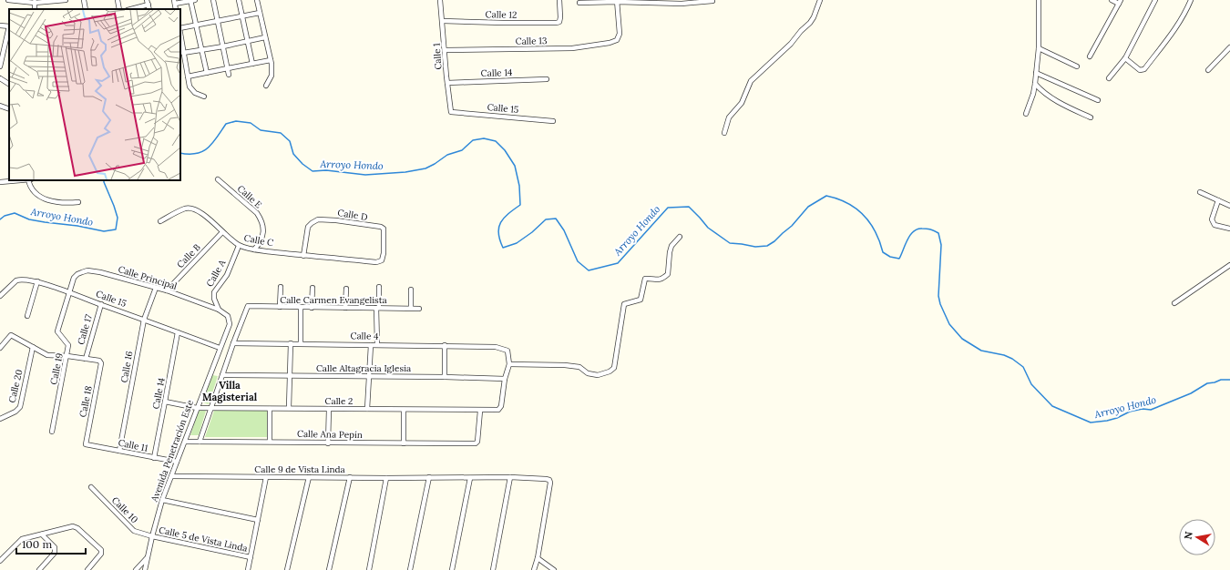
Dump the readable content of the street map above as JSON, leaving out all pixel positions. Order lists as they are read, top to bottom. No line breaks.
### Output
{"streets":{"street":["Calle 12","Calle 13","Calle 1","Calle 14","Calle 15","Calle E","Calle D","Calle C","Calle B","Calle A","Calle Principal","Calle Carmen Evangelista","Calle 17","Calle 4","Calle 16","Calle Altagracia Iglesia","Calle 19","Calle 20","Calle 2","Calle 18","Calle Ana Pepín","Calle 11","Avenida Penetración Este","Calle 9 de Vista Linda","Calle 10","Calle 5 de Vista Linda"]},"crossings":[["Calle 12","Calle 1"],["Calle 13","Calle 1"],["Calle 1","Calle 14"],["Calle 1","Calle 15"],["Calle 14","Calle 15"],["Calle 14","Calle 2"],["Calle 14","Calle 11"],["Calle 15","Calle Principal"],["Calle 15","Calle 17"],["Calle 15","Calle 16"],["Calle 15","Calle 19"],["Calle 15","Avenida Penetración Este"],["Calle E","Calle C"],["Calle D","Calle C"],["Calle C","Calle B"],["Calle C","Calle A"],["Calle B","Calle Principal"],["Calle A","Calle Principal"],["Calle Principal","Calle 16"],["Calle Principal","Calle 19"],["Calle Principal","Avenida Penetración Este"],["Calle Carmen Evangelista","Calle 4"],["Calle 17","Calle 18"],["Calle 16","Calle 11"],["Calle Altagracia Iglesia","Calle 2"],["Calle 2","Calle Ana Pepín"],["Calle 2","Avenida Penetración Este"],["Calle 18","Calle 11"],["Calle Ana Pepín","Avenida Penetración Este"],["Calle 11","Avenida Penetración Este"],["Avenida Penetración Este","Calle 9 de Vista Linda"],["Avenida Penetración Este","Calle 10"],["Avenida Penetración Este","Calle 5 de Vista Linda"],["Calle 10","Calle 5 de Vista Linda"]],"districts":["Villa Magisterial"],"water":["Arroyo Hondo"],"scale_bar":"100 m","north":"left"}
